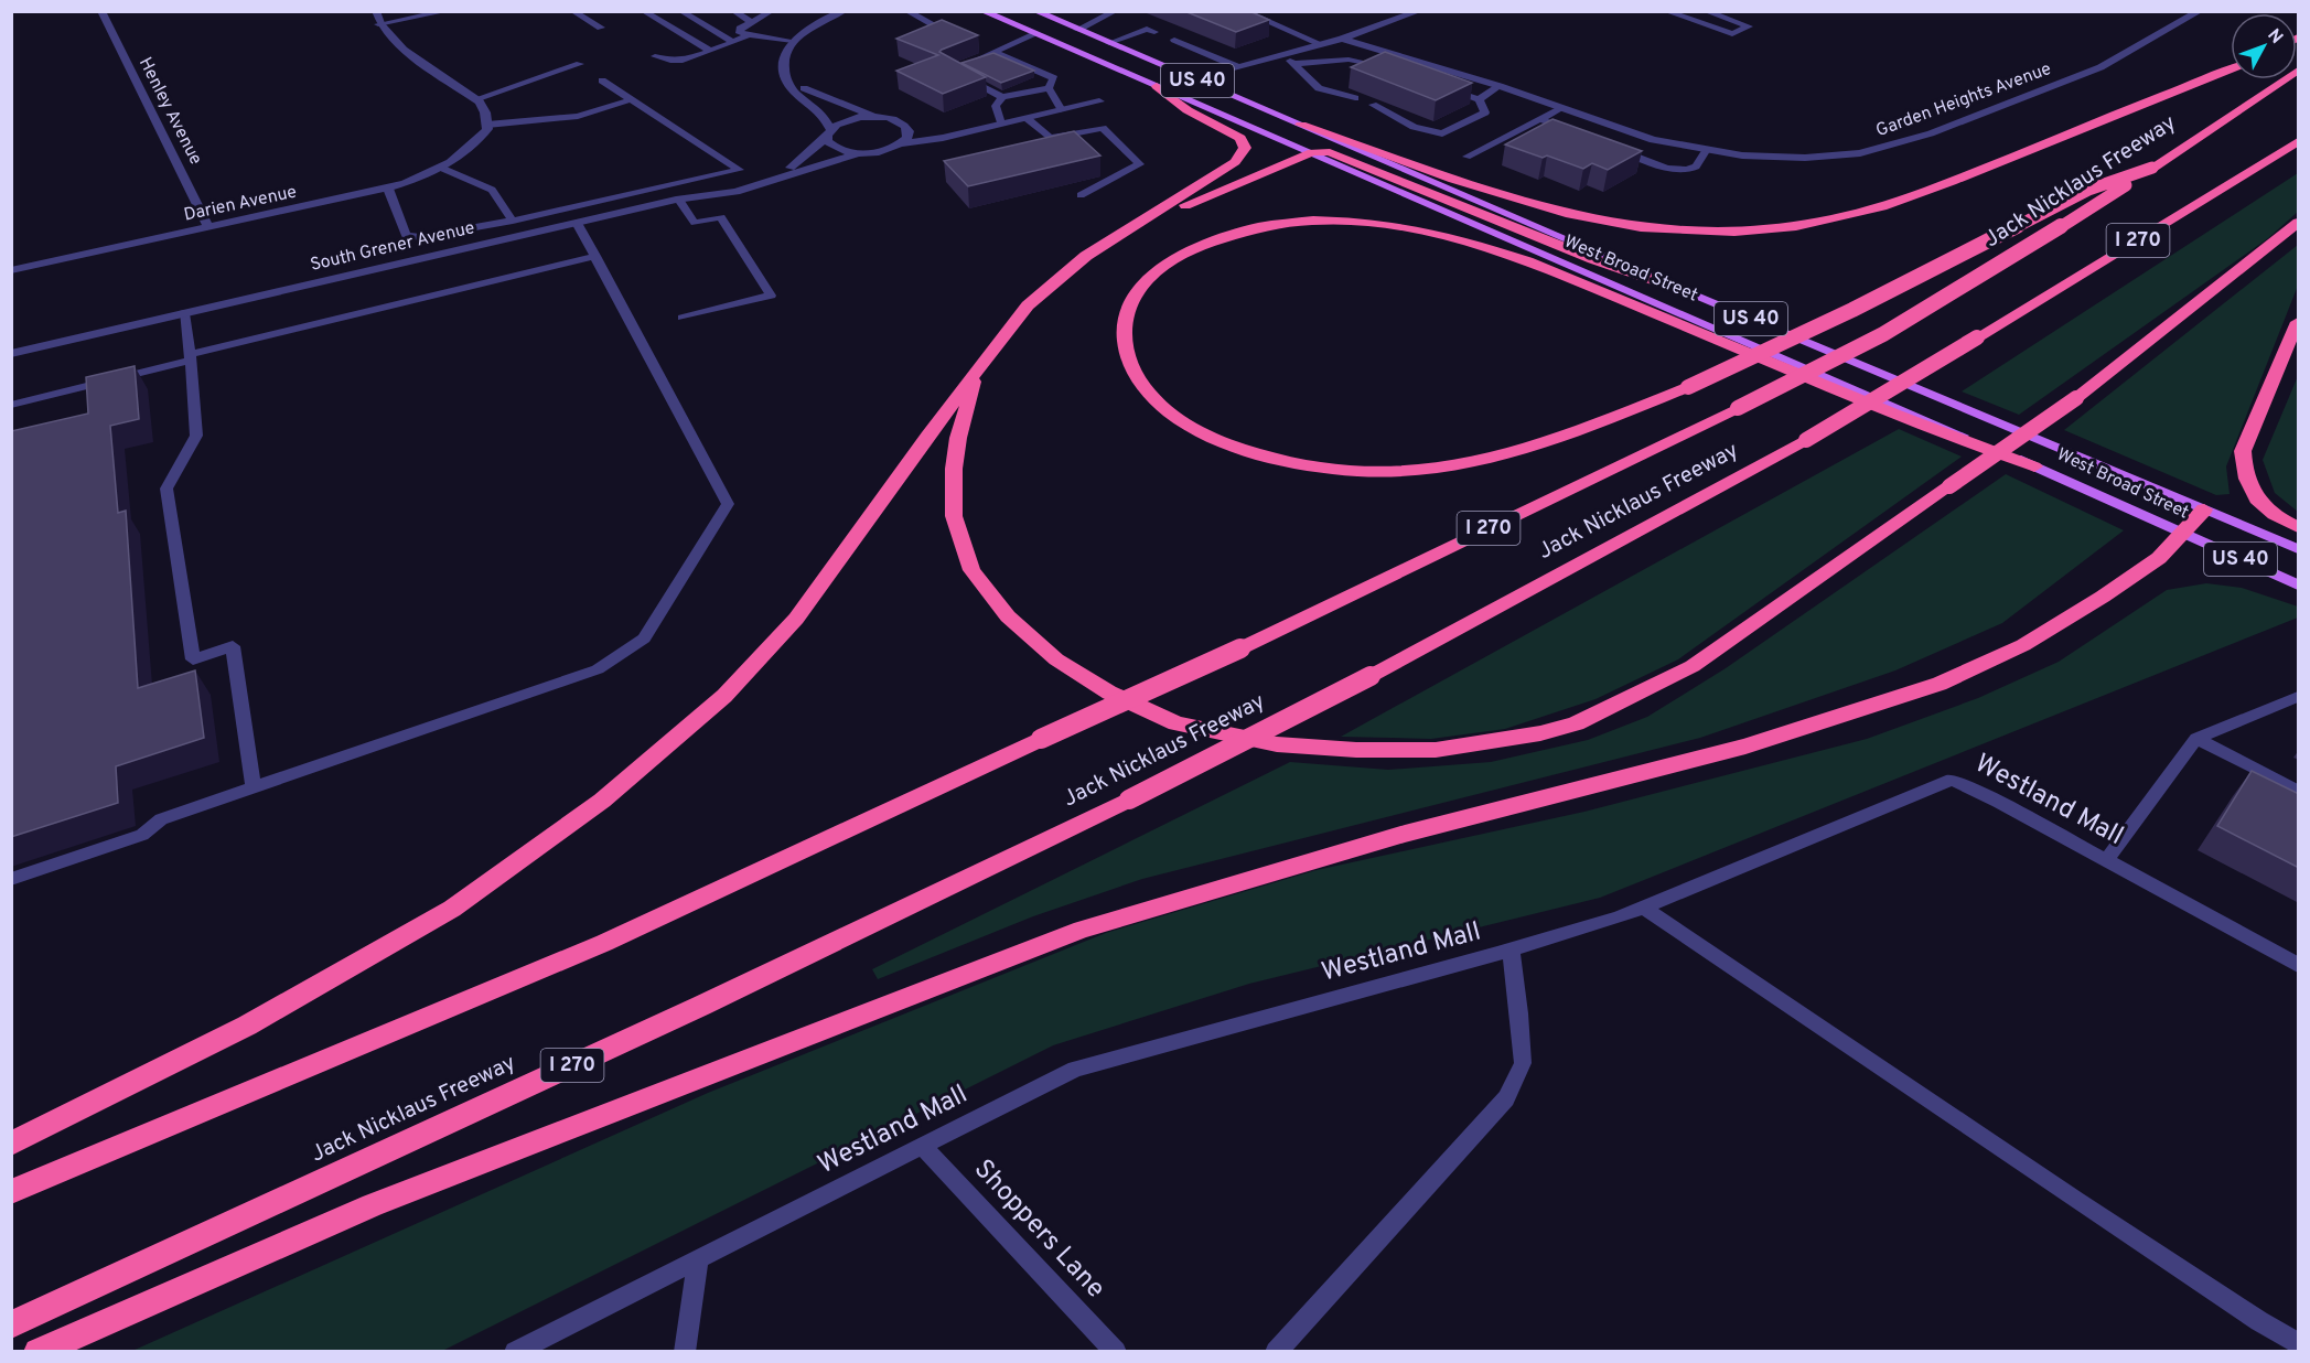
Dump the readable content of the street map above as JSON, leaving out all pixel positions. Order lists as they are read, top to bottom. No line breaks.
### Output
{"streets":{"highway":["Jack Nicklaus Freeway","I 270"],"main road":["US 40","West Broad Street"],"street":["Garden Heights Avenue","Henley Avenue","Darien Avenue","South Grener Avenue"],"lane":["Westland Mall","Shoppers Lane"]},"crossings":[["Henley Avenue","Darien Avenue"],["Westland Mall","Shoppers Lane"]],"north":"top right"}
